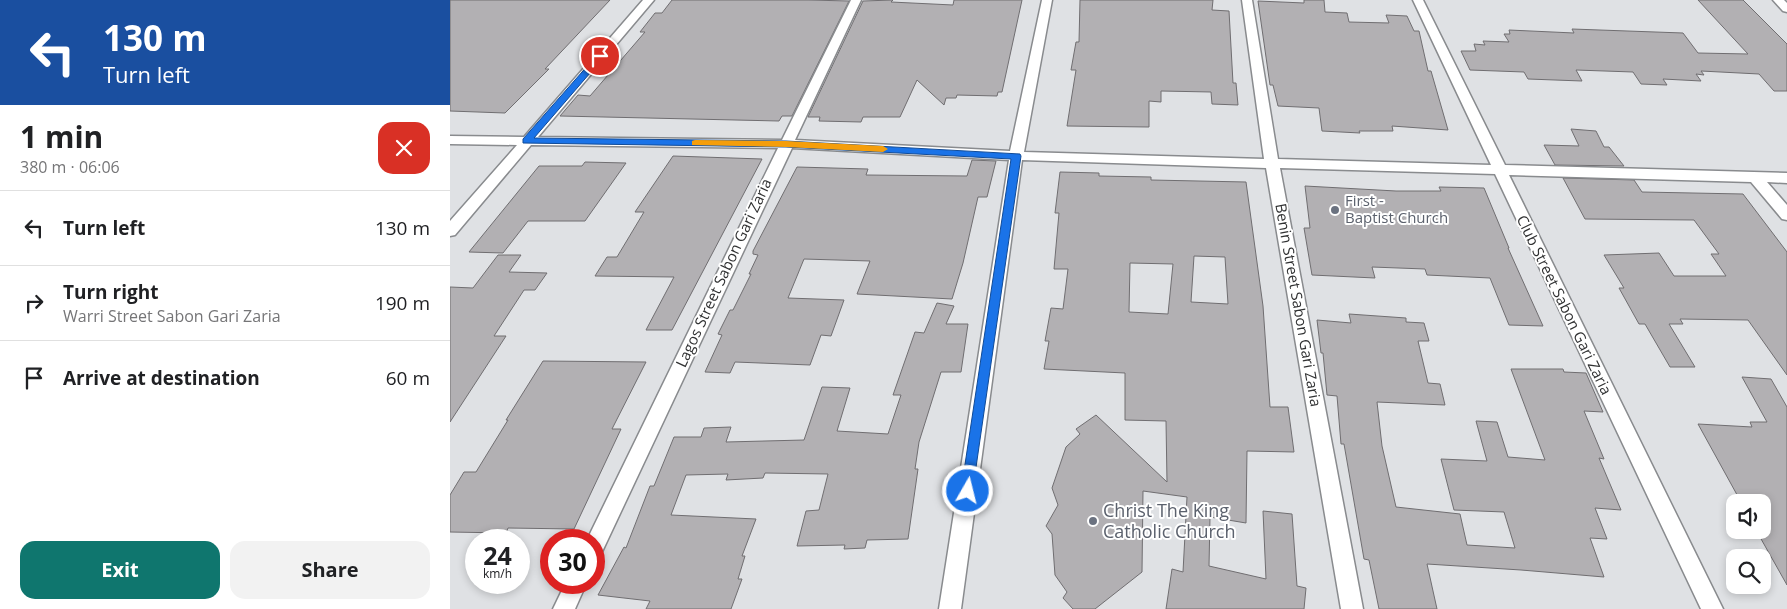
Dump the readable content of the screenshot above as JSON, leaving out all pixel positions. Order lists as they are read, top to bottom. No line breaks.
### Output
{"streets":{"street":["Lagos Street Sabon Gari Zaria","Benin Street Sabon Gari Zaria","Club Street Sabon Gari Zaria"]},"places":["First - Baptist Church","Christ The King Catholic Church"],"page":{"turn":["130 m","Turn left"],"heading":["1 min","380 m · 06:06"],"list":[{"name":"Turn left","value":"130 m"},{"name":"Turn right","note":"Warri Street Sabon Gari Zaria","value":"190 m"},{"name":"Arrive at destination","value":"60 m"}],"speed":"24 km/h","limit":"30","buttons":["Exit","Share"]}}
